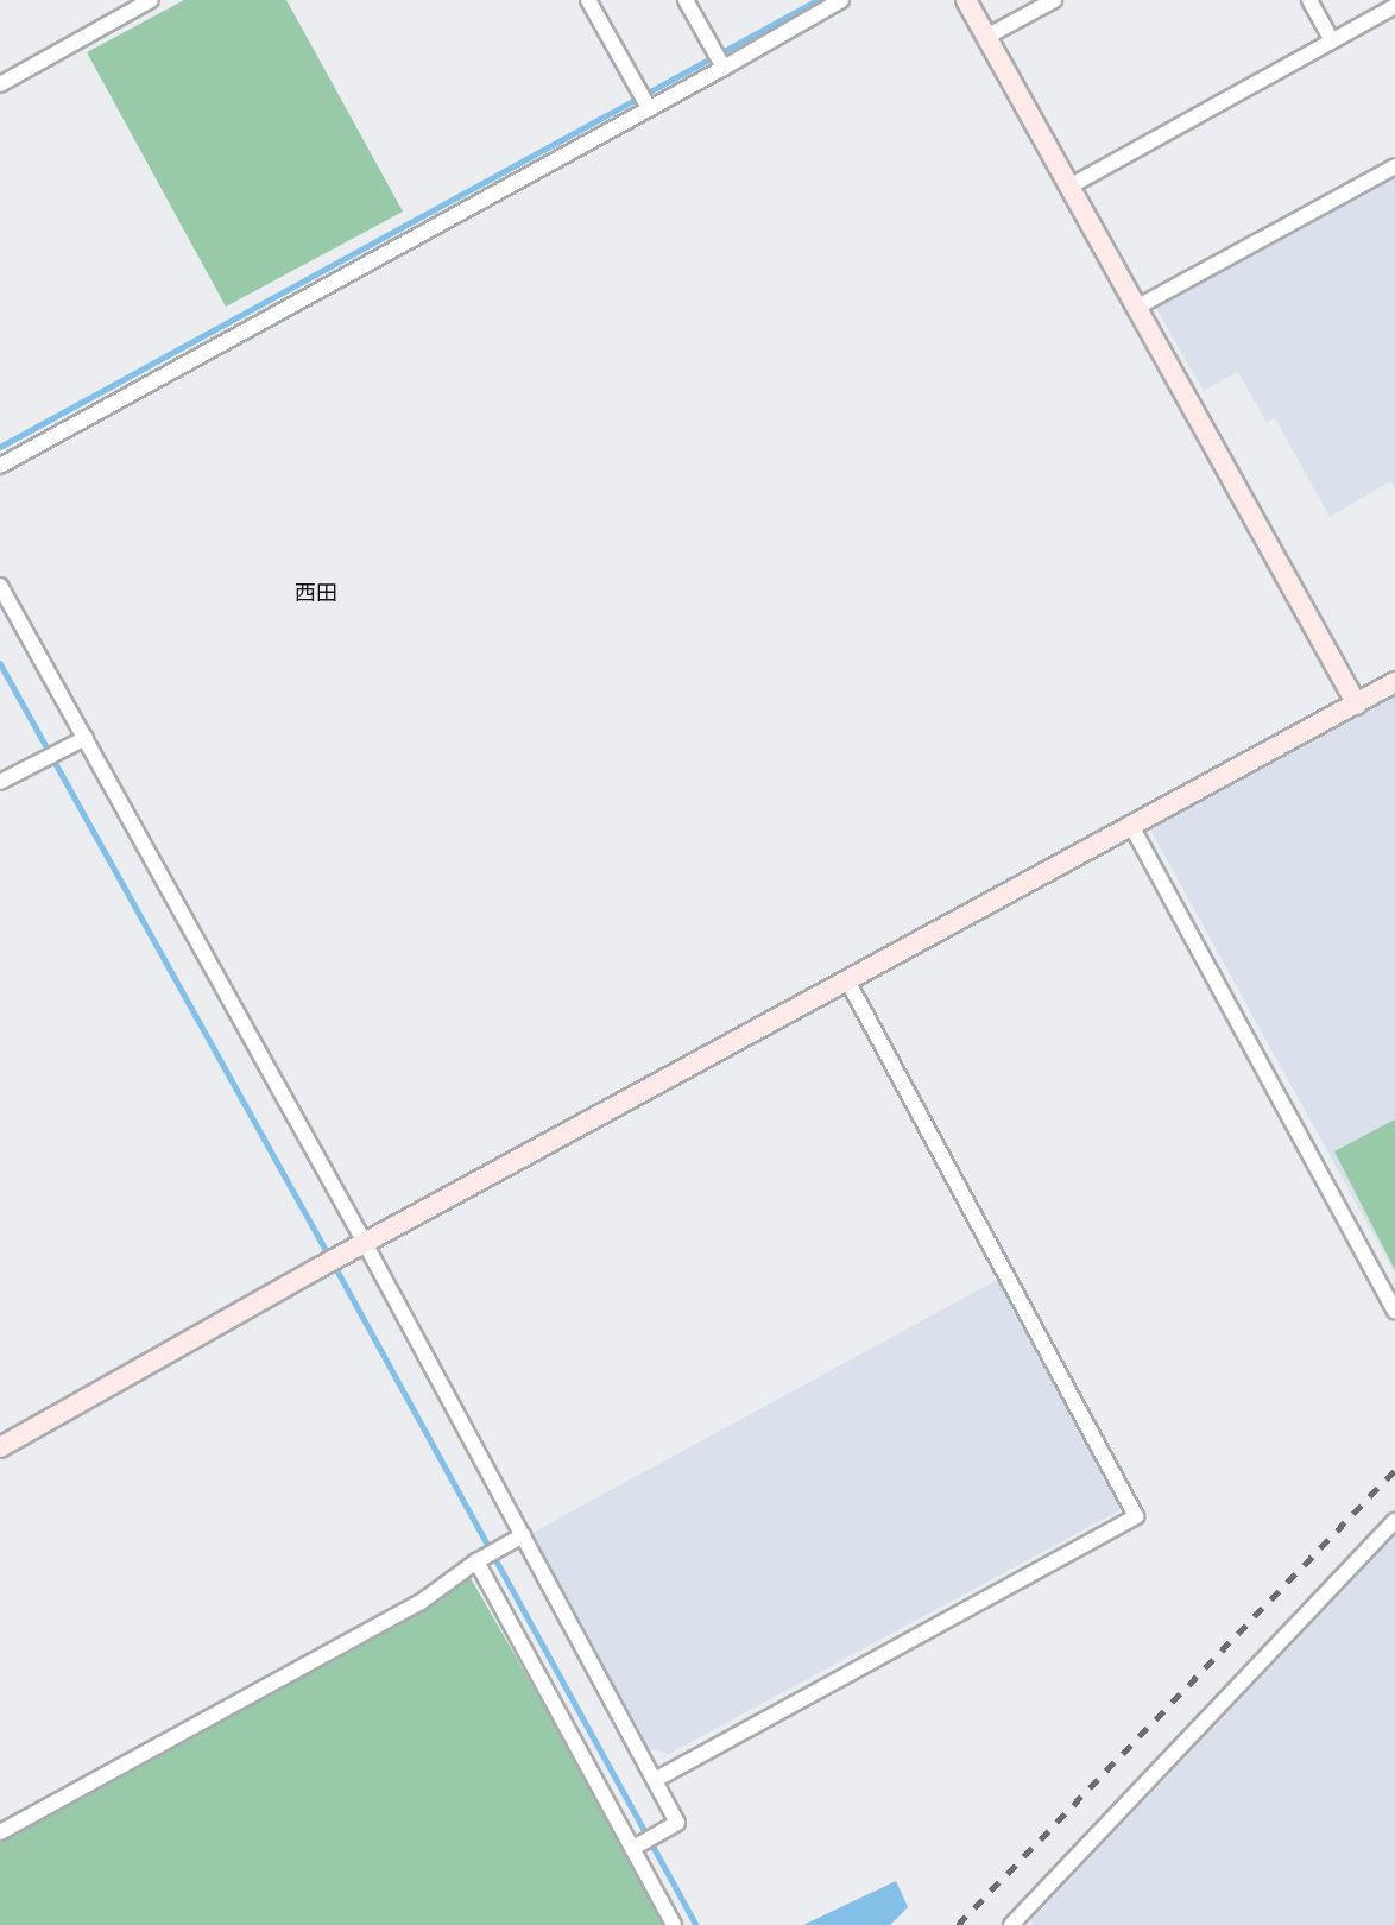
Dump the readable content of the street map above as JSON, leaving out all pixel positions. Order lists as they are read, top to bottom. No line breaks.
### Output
{"districts":["西田"]}
